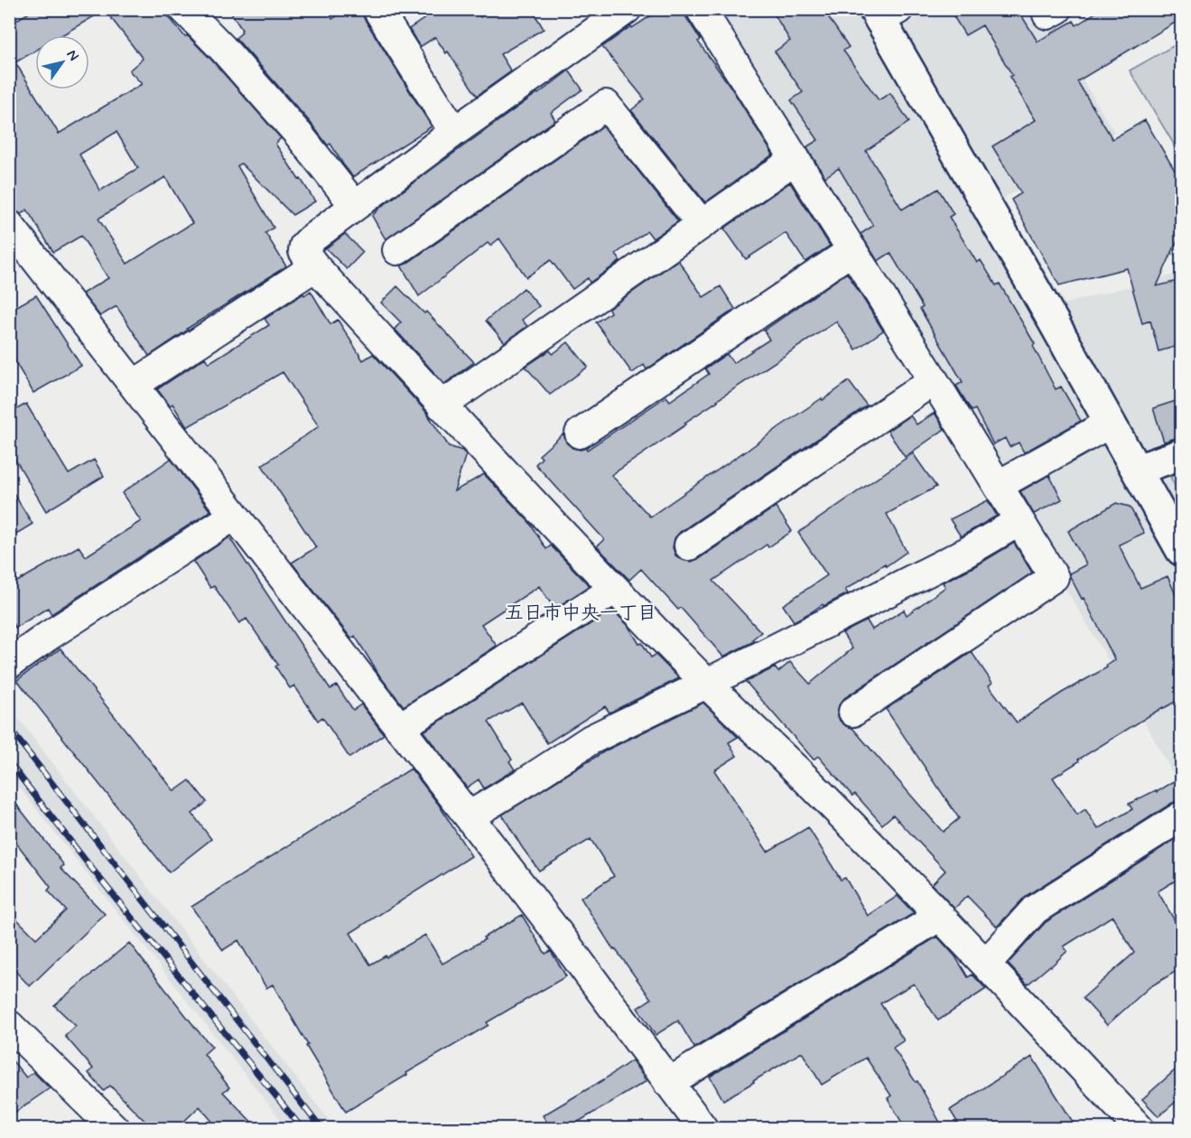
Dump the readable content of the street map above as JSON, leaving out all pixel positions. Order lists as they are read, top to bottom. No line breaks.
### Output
{"districts":["五日市中央一丁目"],"north":"top right"}
